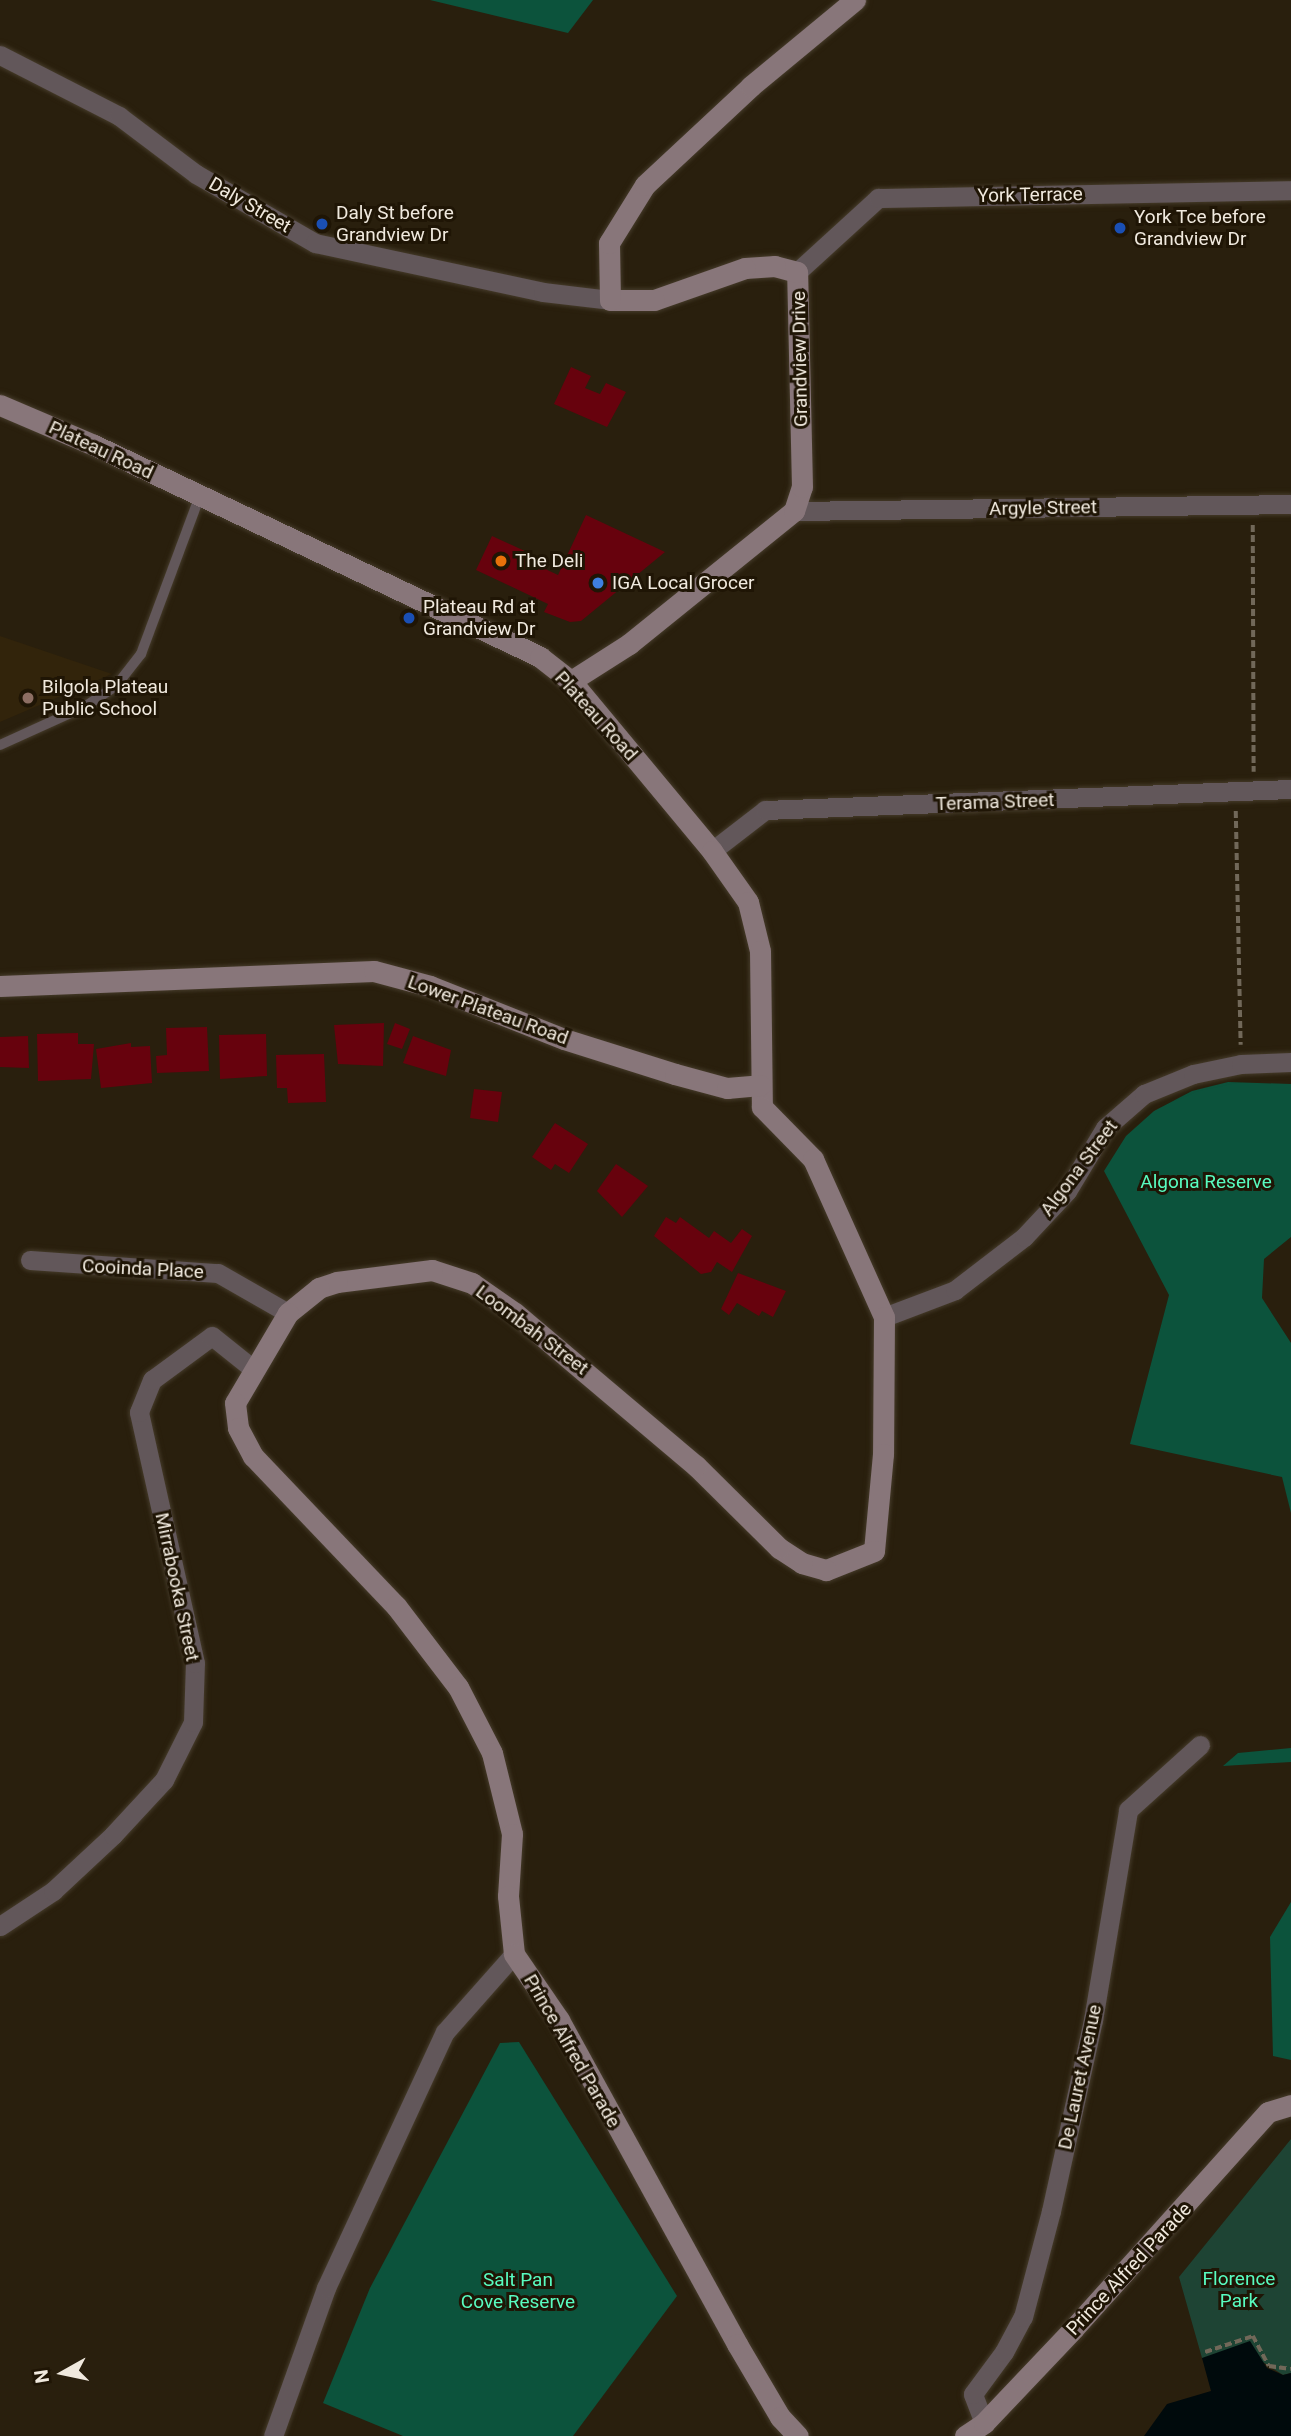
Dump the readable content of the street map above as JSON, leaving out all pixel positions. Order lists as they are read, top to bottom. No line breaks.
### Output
{"streets":{"street":["York Terrace","Daly Street","Grandview Drive","Plateau Road","Argyle Street","Terama Street","Lower Plateau Road","Algona Street","Cooinda Place","Loombah Street","Mirrabooka Street","Prince Alfred Parade","De Lauret Avenue"]},"crossings":[["York Terrace","Grandview Drive"],["Daly Street","Grandview Drive"],["Grandview Drive","Argyle Street"],["Plateau Road","Terama Street"],["Plateau Road","Lower Plateau Road"],["Plateau Road","Loombah Street"],["Lower Plateau Road","Loombah Street"],["Algona Street","Loombah Street"],["Cooinda Place","Loombah Street"],["Loombah Street","Mirrabooka Street"],["Loombah Street","Prince Alfred Parade"],["Prince Alfred Parade","De Lauret Avenue"]],"parks":["Algona Reserve","Florence Park","Salt Pan Cove Reserve"],"places":["Daly St before Grandview Dr","York Tce before Grandview Dr","The Deli","IGA Local Grocer","Plateau Rd at Grandview Dr","Bilgola Plateau Public School"],"north":"left"}
